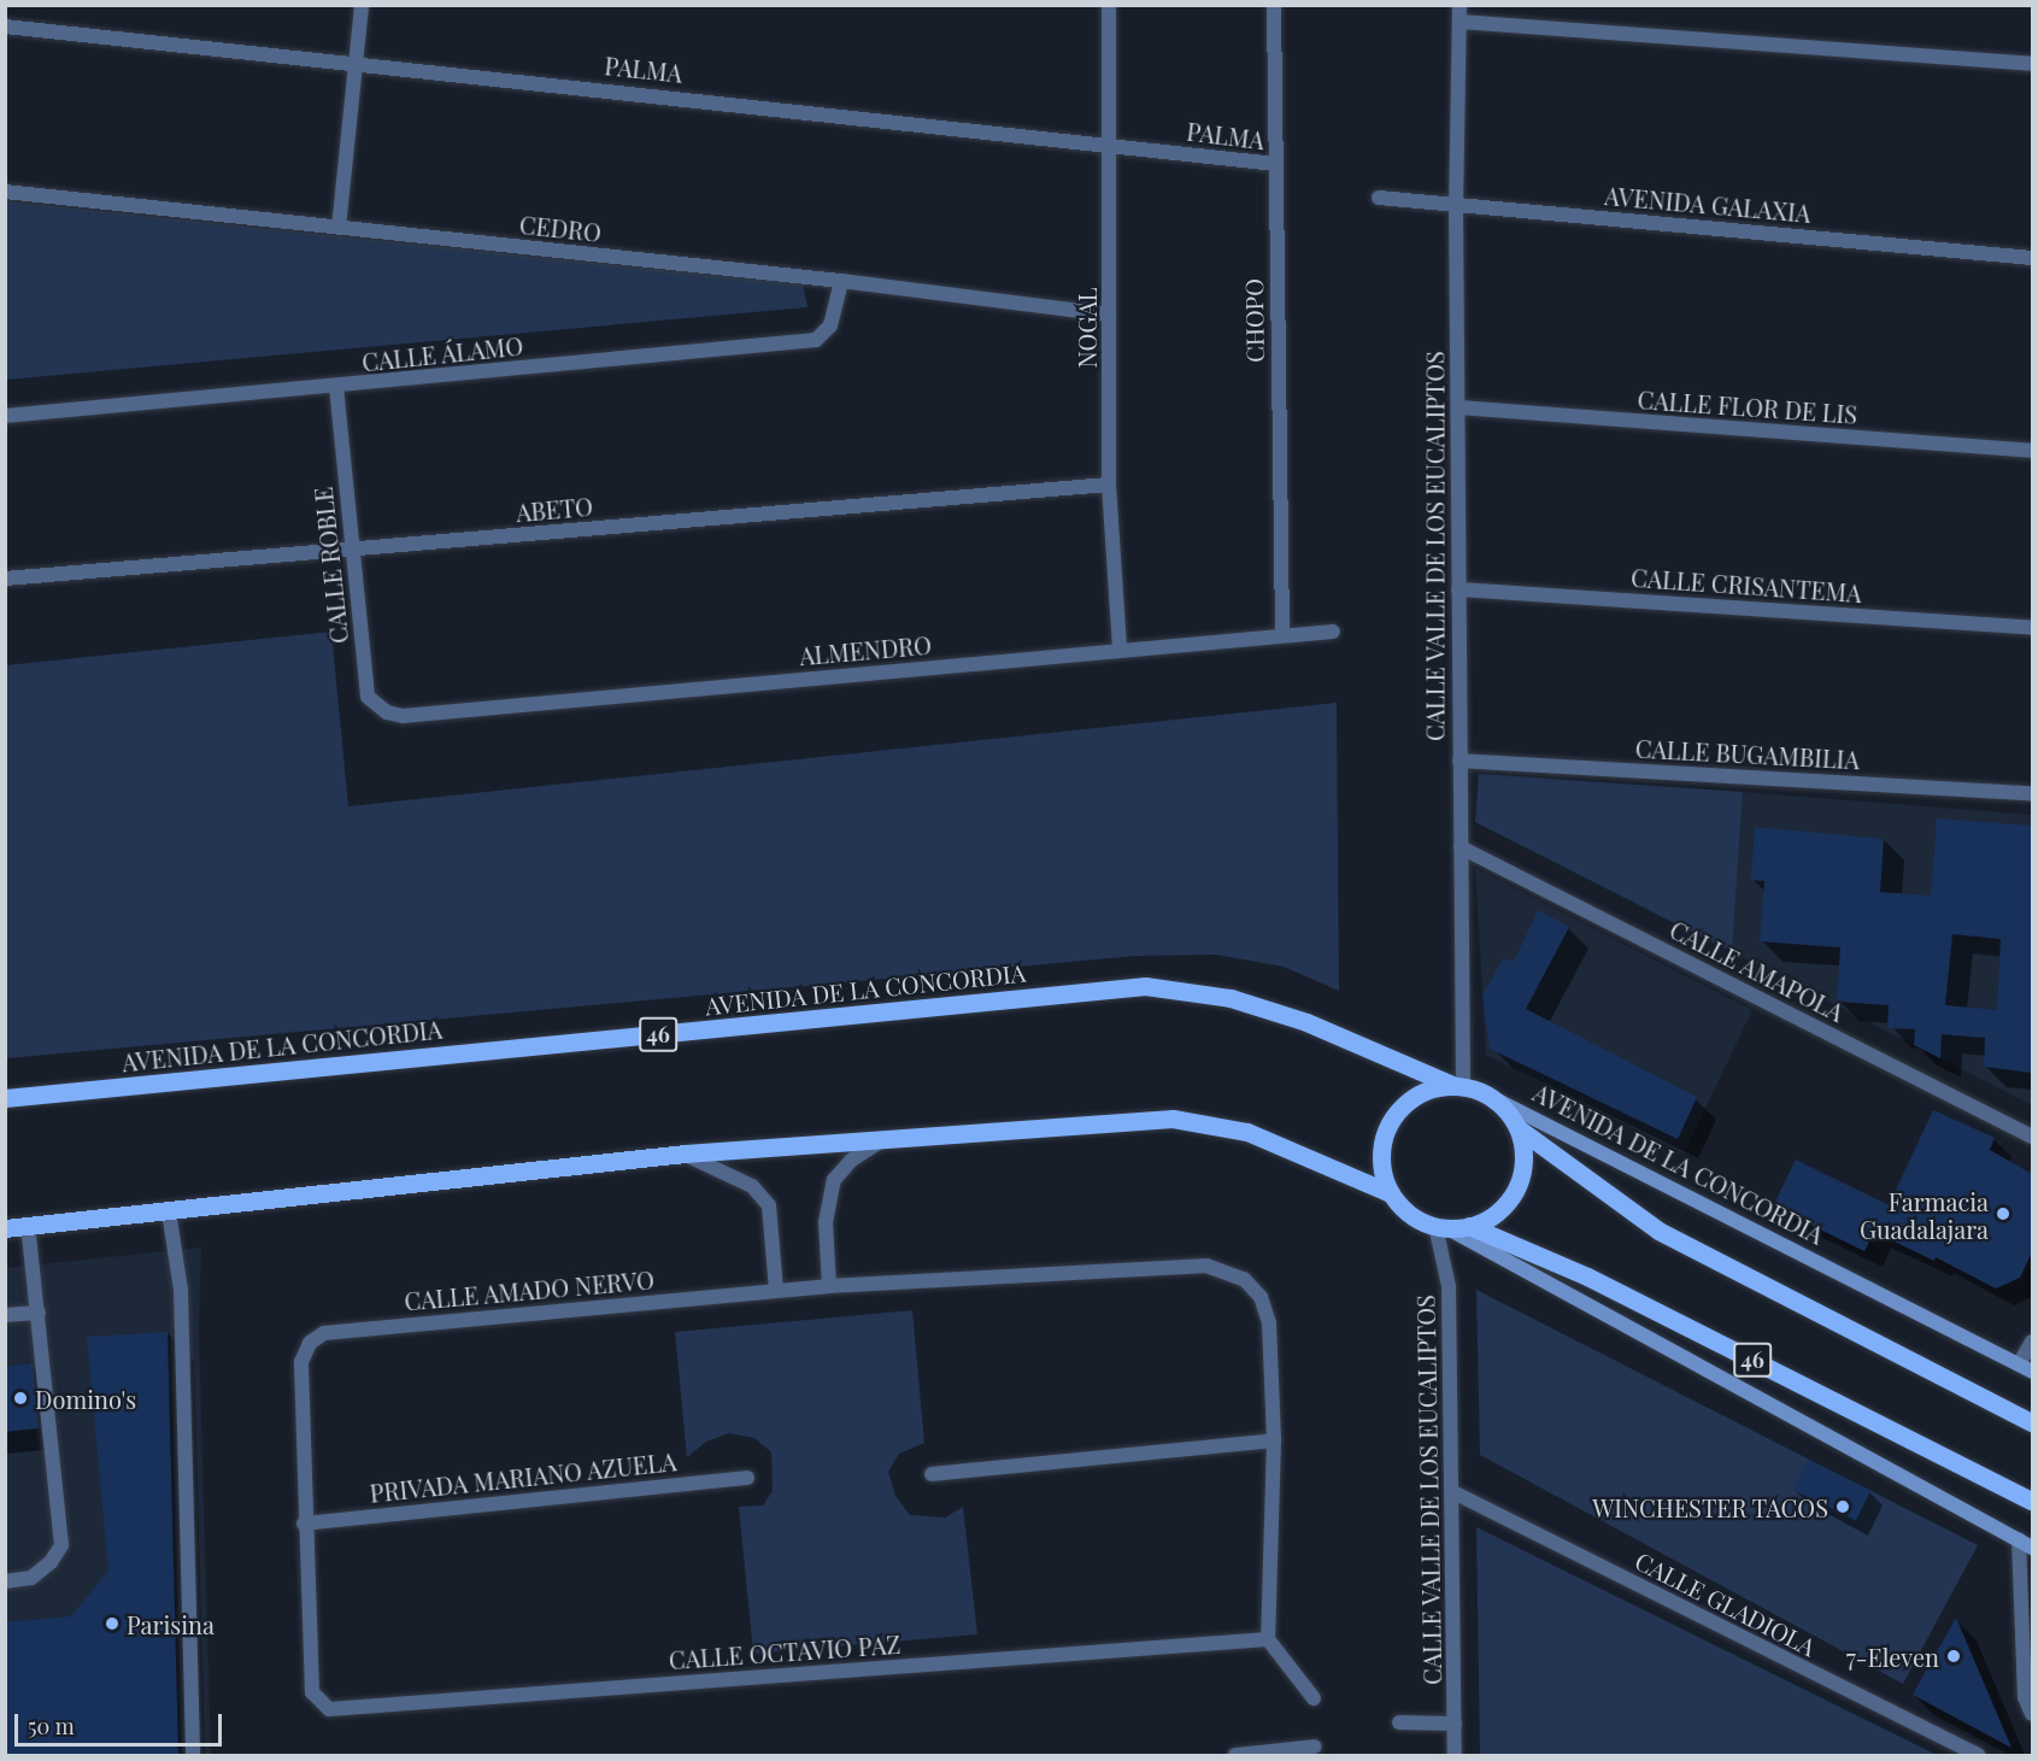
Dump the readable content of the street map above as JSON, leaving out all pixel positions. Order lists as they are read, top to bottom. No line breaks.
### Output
{"streets":{"main road":["AVENIDA DE LA CONCORDIA","46"],"street":["PALMA","AVENIDA GALAXIA","CEDRO","CHOPO","NOGAL","CALLE ÁLAMO","CALLE FLOR DE LIS","ABETO","CALLE VALLE DE LOS EUCALIPTOS","CALLE ROBLE","CALLE CRISANTEMA","ALMENDRO","CALLE BUGAMBILIA","CALLE AMAPOLA","CALLE AMADO NERVO","PRIVADA MARIANO AZUELA","CALLE GLADIOLA","CALLE OCTAVIO PAZ"]},"crossings":[["PALMA","CHOPO"],["PALMA","NOGAL"],["AVENIDA GALAXIA","CALLE VALLE DE LOS EUCALIPTOS"],["CEDRO","NOGAL"],["CEDRO","CALLE ÁLAMO"],["CHOPO","ALMENDRO"],["NOGAL","ABETO"],["NOGAL","ALMENDRO"],["CALLE ÁLAMO","CALLE ROBLE"],["CALLE FLOR DE LIS","CALLE VALLE DE LOS EUCALIPTOS"],["ABETO","CALLE ROBLE"],["CALLE VALLE DE LOS EUCALIPTOS","CALLE CRISANTEMA"],["CALLE VALLE DE LOS EUCALIPTOS","CALLE BUGAMBILIA"],["CALLE VALLE DE LOS EUCALIPTOS","CALLE AMAPOLA"],["CALLE VALLE DE LOS EUCALIPTOS","AVENIDA DE LA CONCORDIA"],["CALLE VALLE DE LOS EUCALIPTOS","46"],["CALLE VALLE DE LOS EUCALIPTOS","CALLE GLADIOLA"],["CALLE ROBLE","ALMENDRO"],["AVENIDA DE LA CONCORDIA","46"],["CALLE AMADO NERVO","PRIVADA MARIANO AZUELA"],["CALLE AMADO NERVO","CALLE OCTAVIO PAZ"],["PRIVADA MARIANO AZUELA","CALLE OCTAVIO PAZ"]],"places":["Farmacia Guadalajara","Domino's","WINCHESTER TACOS","Parisina","7-Eleven"],"scale_bar":"50 m"}
